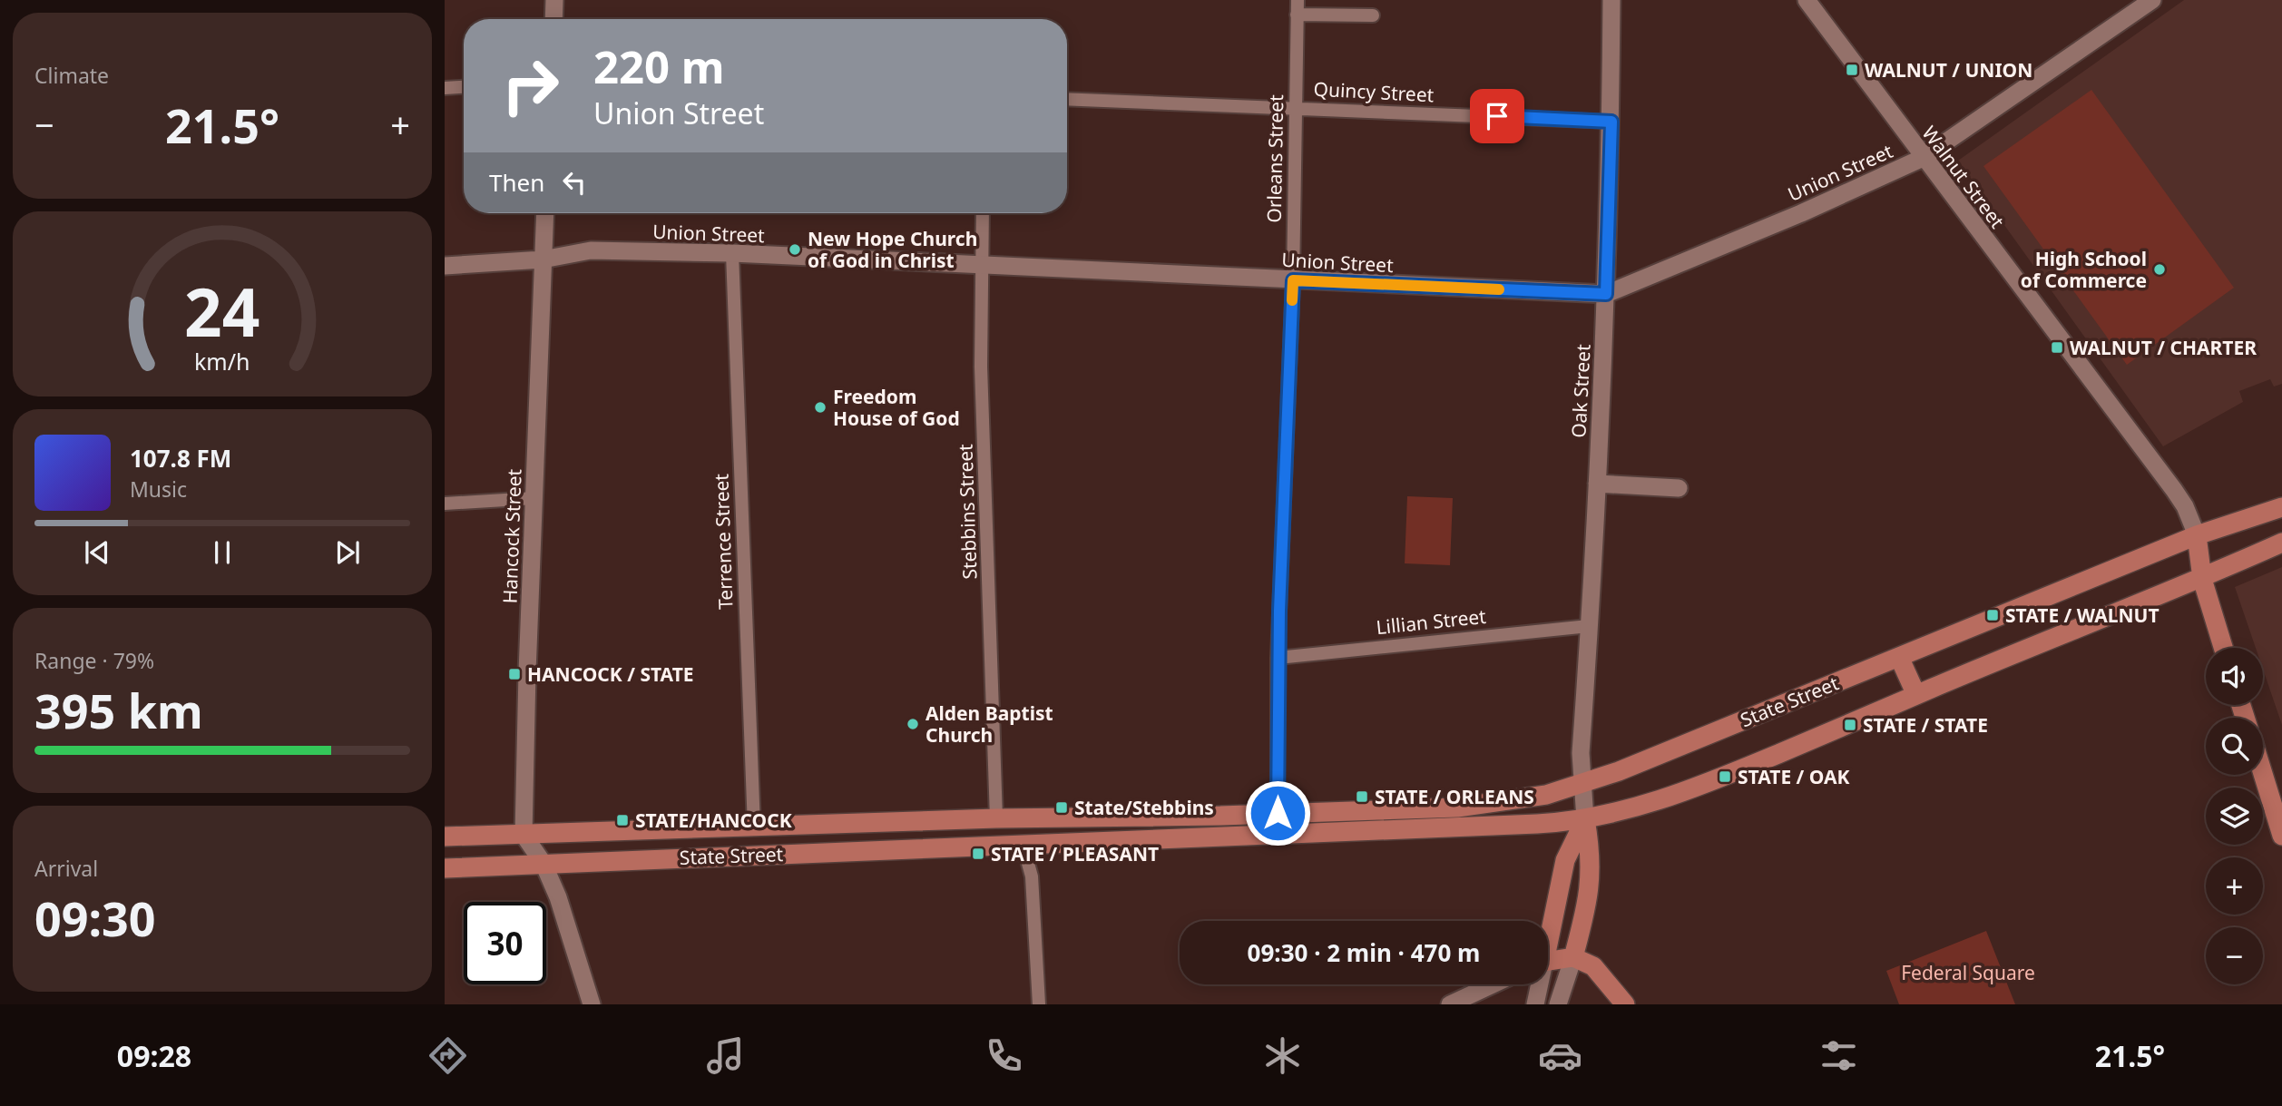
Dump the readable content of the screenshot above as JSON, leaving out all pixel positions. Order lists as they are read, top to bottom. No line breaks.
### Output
{"streets":{"main road":["State Street"],"street":["Quincy Street","Orleans Street","Union Street","Walnut Street","Oak Street","Stebbins Street","Hancock Street","Terrence Street","Lillian Street"]},"crossings":[["Quincy Street","Orleans Street"],["Quincy Street","Oak Street"],["Orleans Street","Union Street"],["Orleans Street","Lillian Street"],["Orleans Street","State Street"],["Union Street","Walnut Street"],["Union Street","Oak Street"],["Union Street","Stebbins Street"],["Union Street","Hancock Street"],["Union Street","Terrence Street"],["Walnut Street","State Street"],["Oak Street","Lillian Street"],["Oak Street","State Street"],["Stebbins Street","State Street"],["Hancock Street","State Street"],["Terrence Street","State Street"]],"parks":["Federal Square"],"places":{"transit":["WALNUT / UNION","WALNUT / CHARTER","STATE / WALNUT","HANCOCK / STATE","STATE / STATE","STATE / OAK","STATE / ORLEANS","State/Stebbins","STATE/HANCOCK","STATE / PLEASANT"],"other":["New Hope Church of God in Christ","High School of Commerce","Freedom House of God","Alden Baptist Church"]},"page":{"tile":["Climate",["Range · 79%","395 km"],["Arrival","09:30"]],"turn":["220 m","Union Street"],"heat":["−","21.5°","+"],"then":"Then","song":["107.8 FM","Music"],"map_buttons":["+","−"],"limit":"30","trip":"09:30 · 2 min · 470 m","tabs":["09:28","21.5°"],"gauge":["24","km/h"]}}
